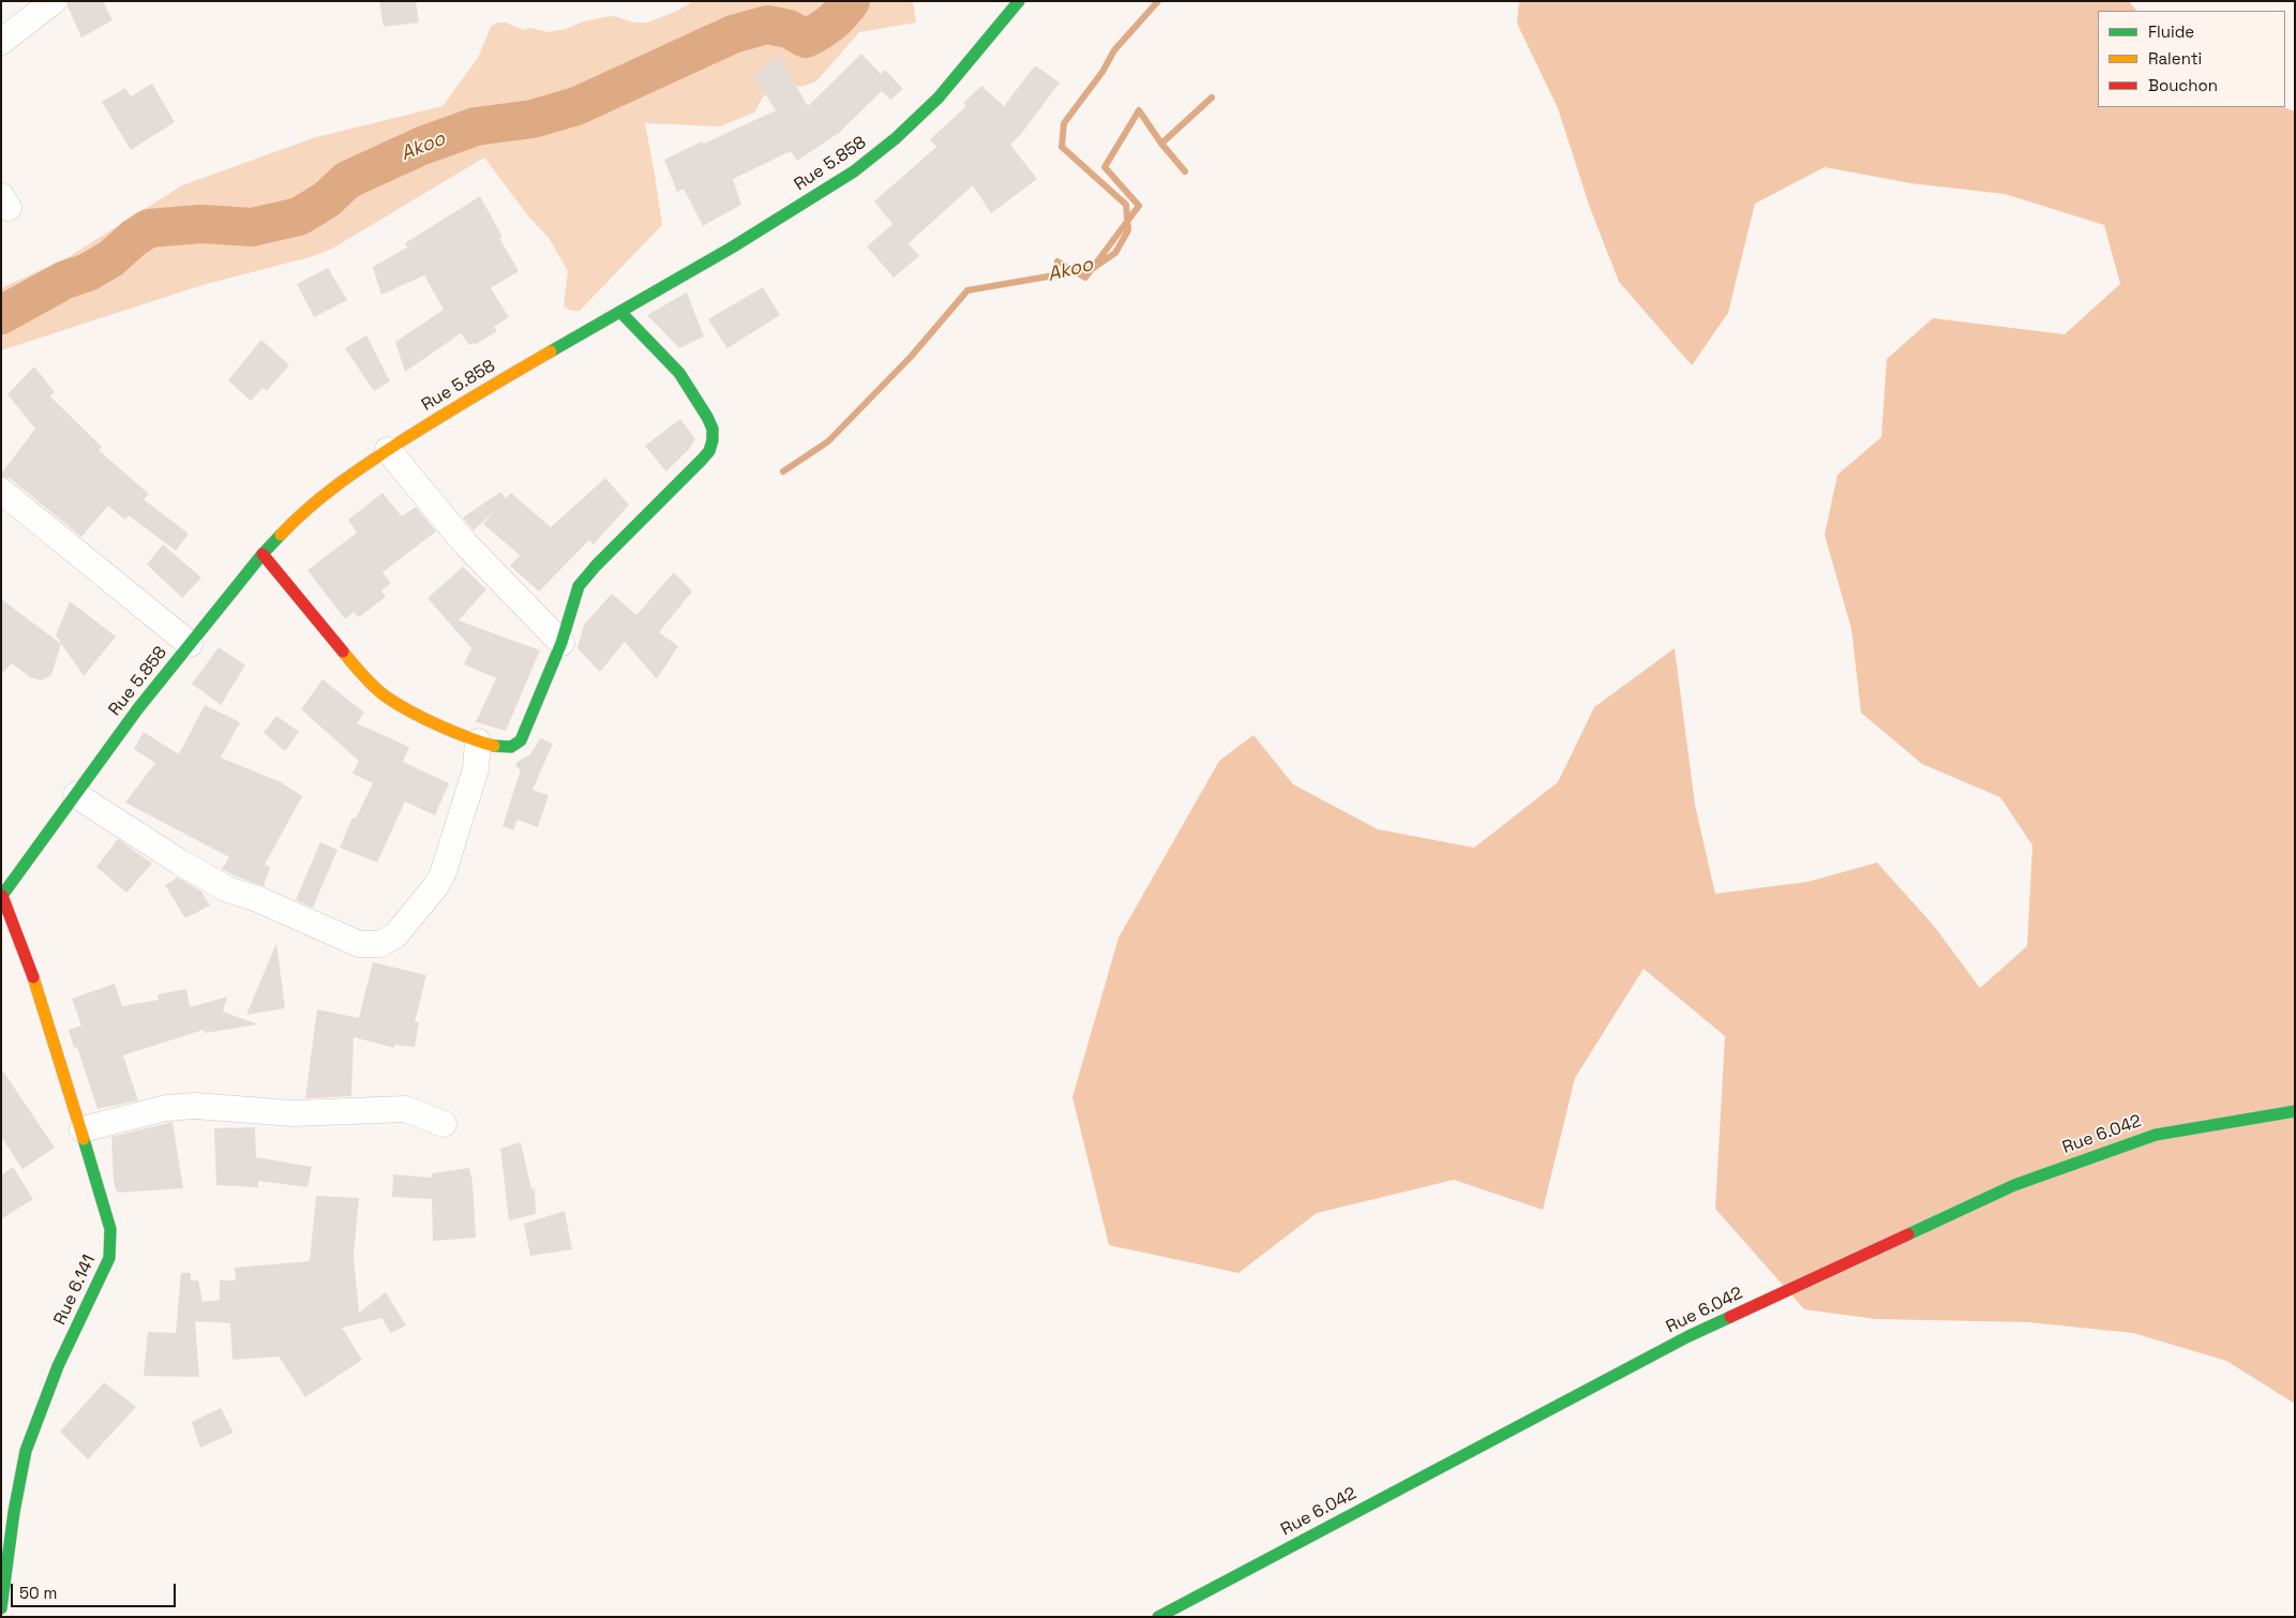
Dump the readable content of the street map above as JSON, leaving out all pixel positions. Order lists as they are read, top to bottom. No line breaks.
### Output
{"streets":{"street":["Rue 5.858","Rue 6.042","Rue 6.141"]},"crossings":[["Rue 5.858","Rue 6.141"]],"water":["Akoo"],"legend":["Fluide","Ralenti","Bouchon"],"scale_bar":"50 m"}
